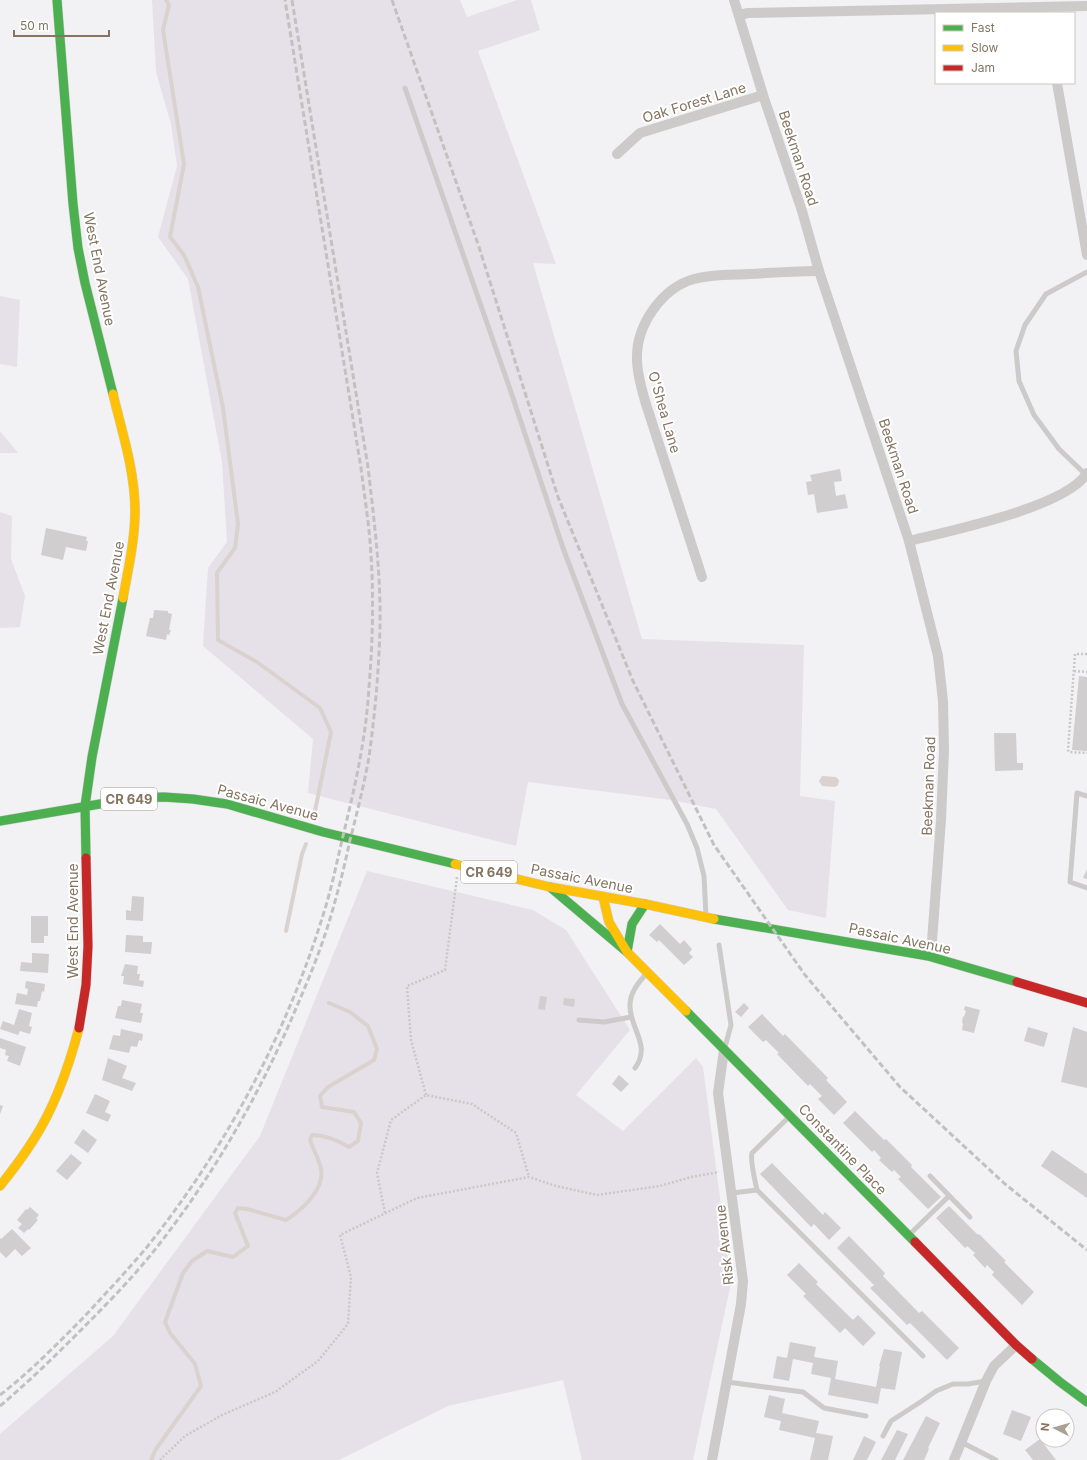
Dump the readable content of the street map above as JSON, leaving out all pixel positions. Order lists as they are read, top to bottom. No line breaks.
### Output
{"streets":{"street":["Oak Forest Lane","Beekman Road","West End Avenue","O'Shea Lane","CR 649","Passaic Avenue","Constantine Place","Risk Avenue"]},"crossings":[["Oak Forest Lane","Beekman Road"],["Beekman Road","O'Shea Lane"],["Beekman Road","Passaic Avenue"],["West End Avenue","Passaic Avenue"],["Passaic Avenue","Constantine Place"],["Constantine Place","Risk Avenue"]],"legend":["Fast","Slow","Jam"],"scale_bar":"50 m","north":"left"}
